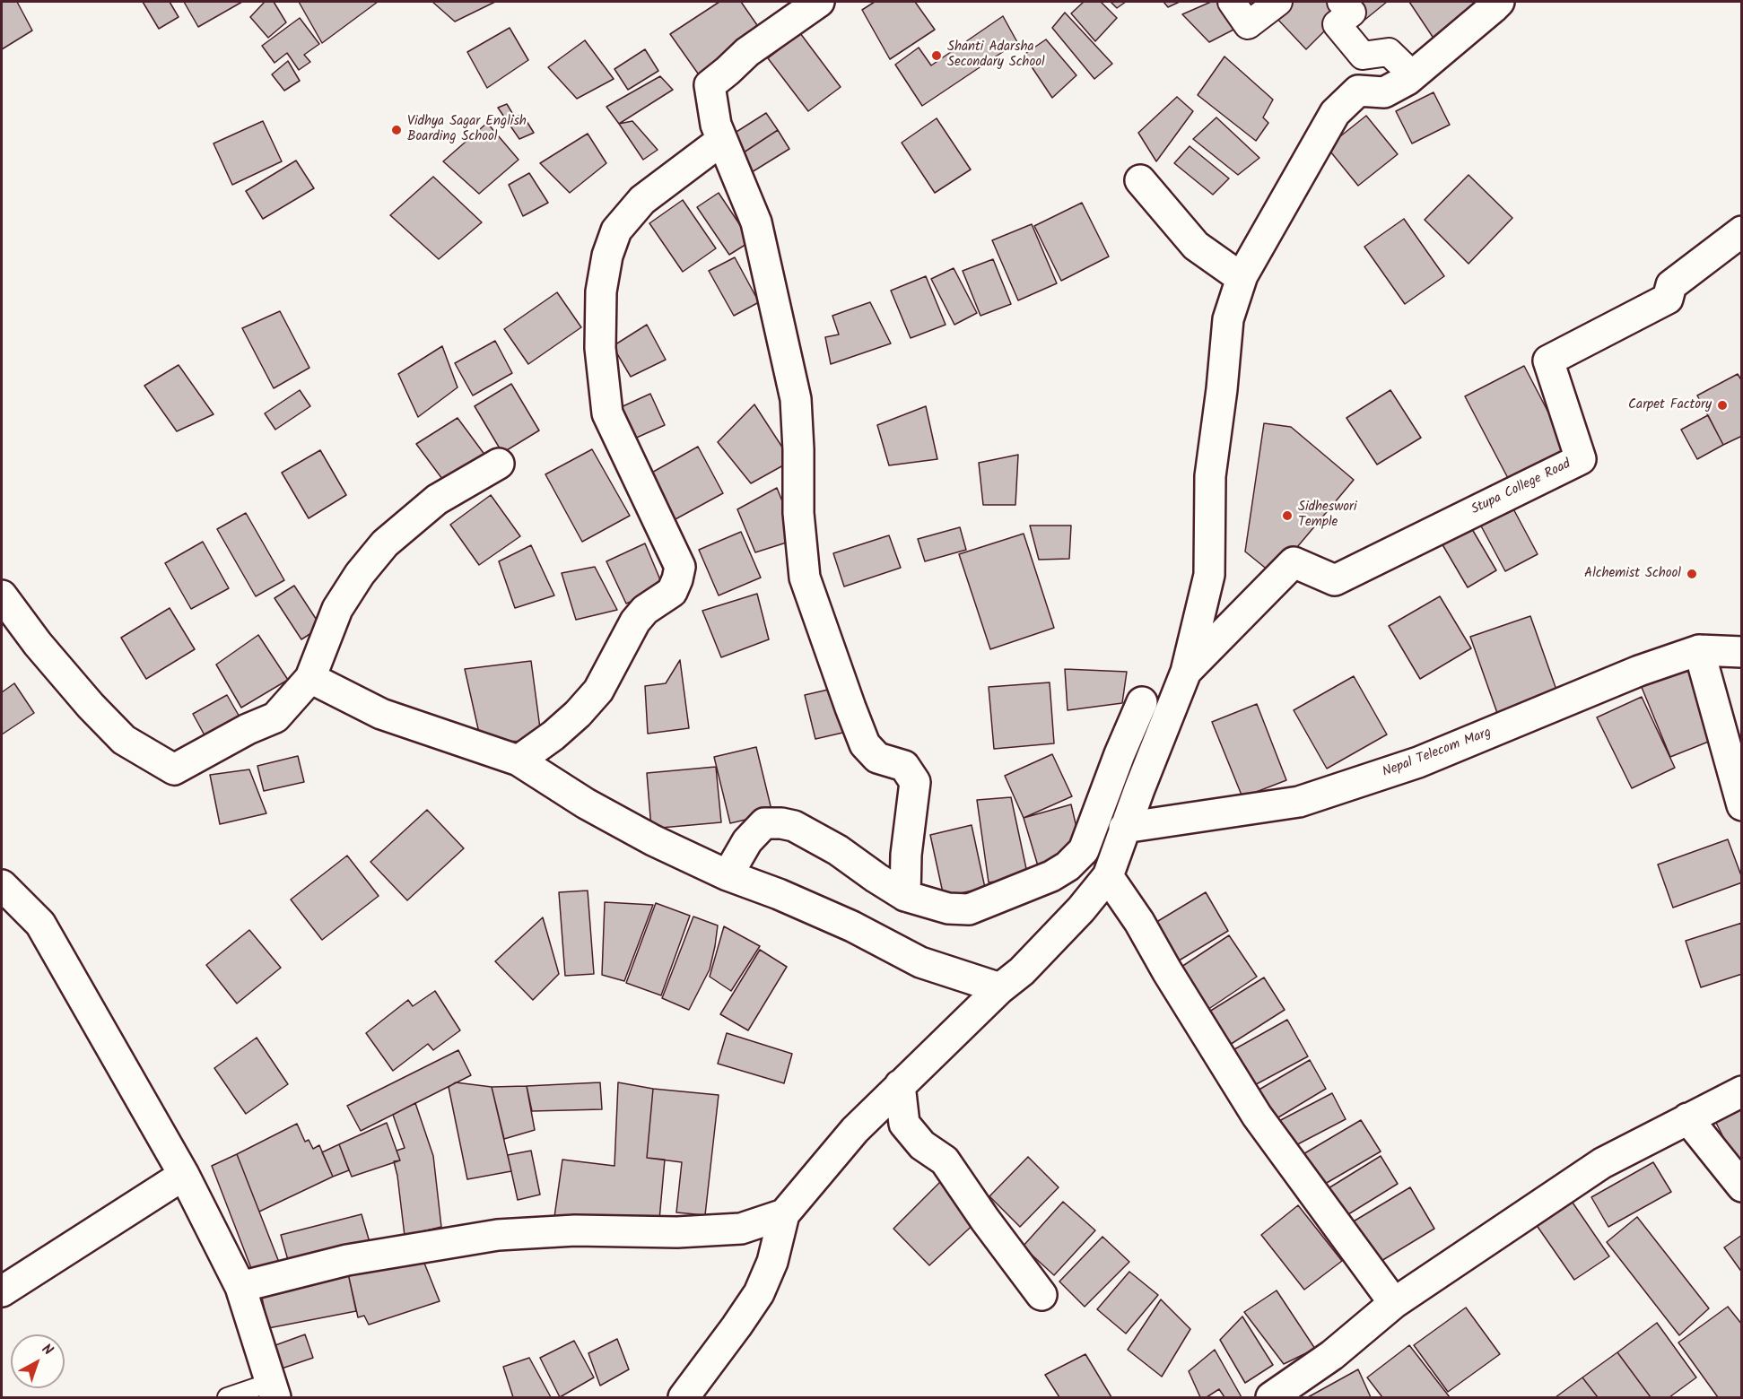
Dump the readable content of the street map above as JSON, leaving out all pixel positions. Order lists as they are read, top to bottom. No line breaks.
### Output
{"streets":{"street":["Stupa College Road","Nepal Telecom Marg"]},"places":["Shanti Adarsha Secondary School","Vidhya Sagar English Boarding School","Carpet Factory","Sidheswori Temple","Alchemist School"],"north":"top right"}
